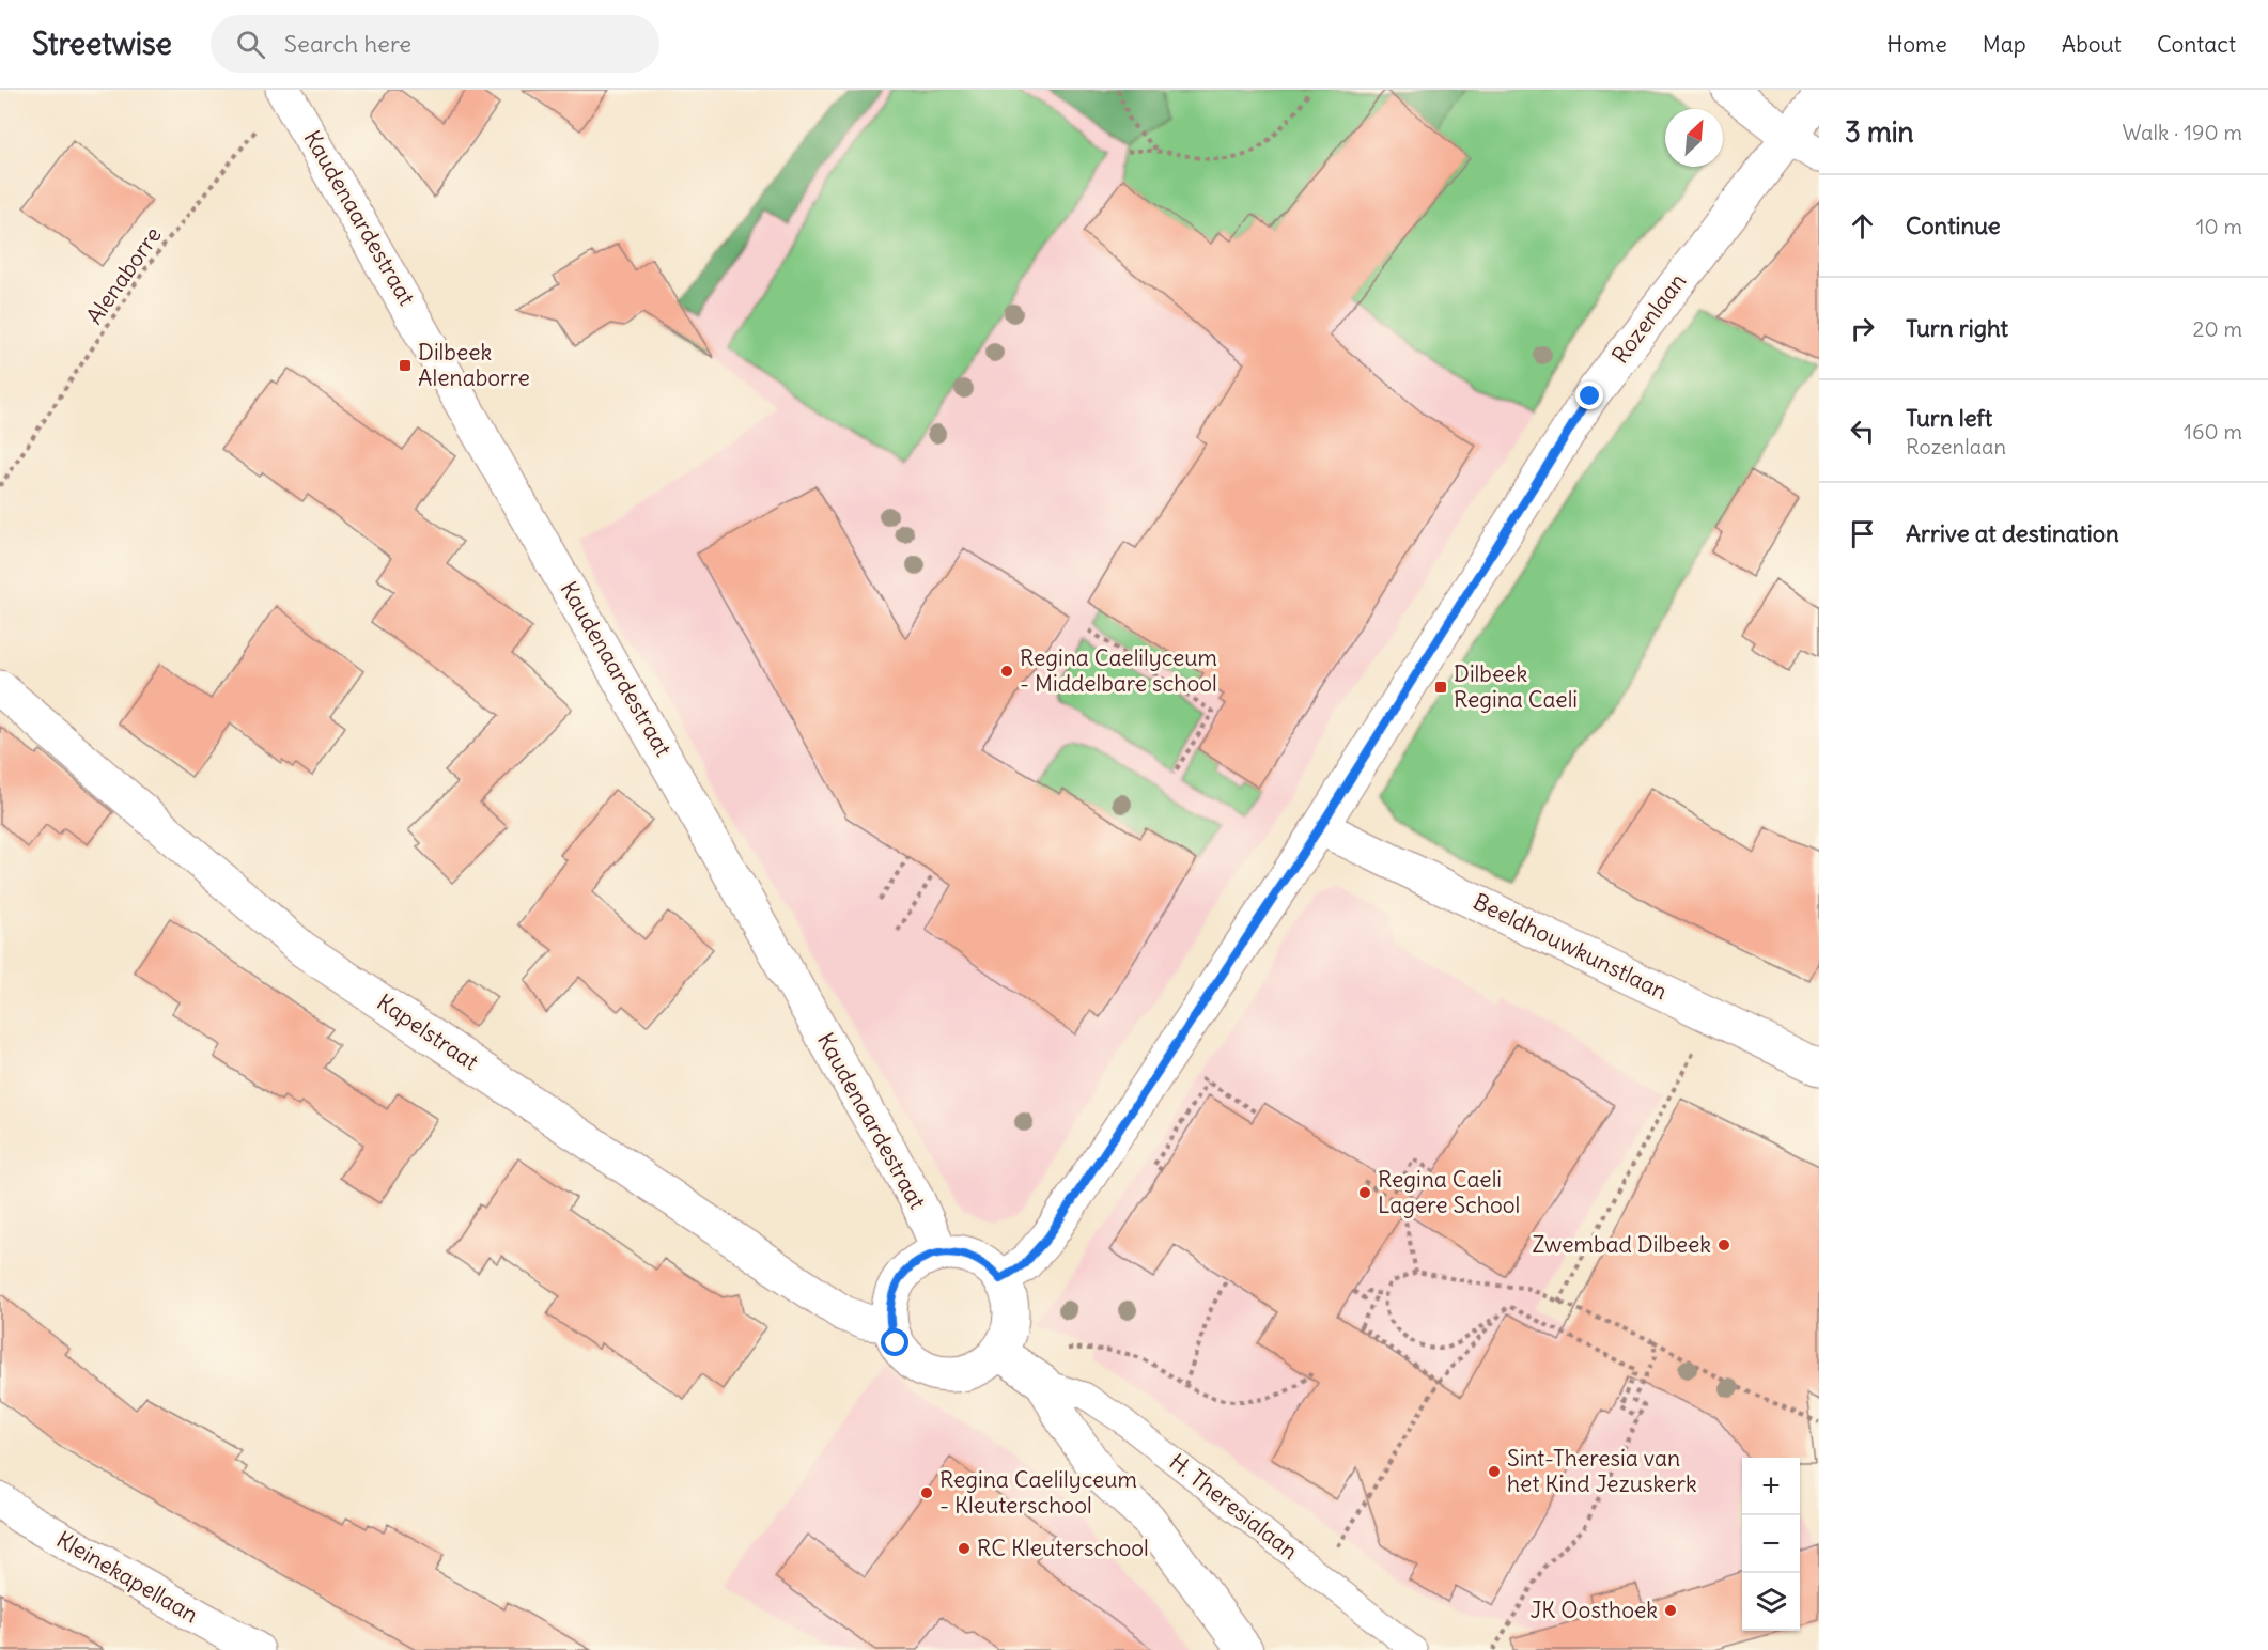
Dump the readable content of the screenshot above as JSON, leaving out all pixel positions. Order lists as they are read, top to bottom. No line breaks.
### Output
{"streets":{"street":["Kaudenaardestraat","Rozenlaan","Beeldhouwkunstlaan","Kapelstraat","Kleinekapellaan"],"lane":["H. Theresialaan"],"path":["Alenaborre"]},"crossings":[["Kaudenaardestraat","Alenaborre"],["Kaudenaardestraat","Rozenlaan"],["Kaudenaardestraat","Kapelstraat"],["Rozenlaan","Beeldhouwkunstlaan"],["Rozenlaan","Kapelstraat"]],"places":{"transit":["Dilbeek Alenaborre","Dilbeek Regina Caeli"],"other":["Regina Caelilyceum - Middelbare school","Regina Caeli Lagere School","Zwembad Dilbeek","Sint-Theresia van het Kind Jezuskerk","Regina Caelilyceum - Kleuterschool","RC Kleuterschool","JK Oosthoek"]},"north":"top right","page":{"header":"Streetwise","search":"Search here","nav":["Home","Map","About","Contact"],"heading":["3 min","Walk · 190 m"],"list":[["Continue","10 m"],["Turn right","20 m"],["Turn left","Rozenlaan","160 m"],"Arrive at destination"],"map_buttons":["+","−"]}}
